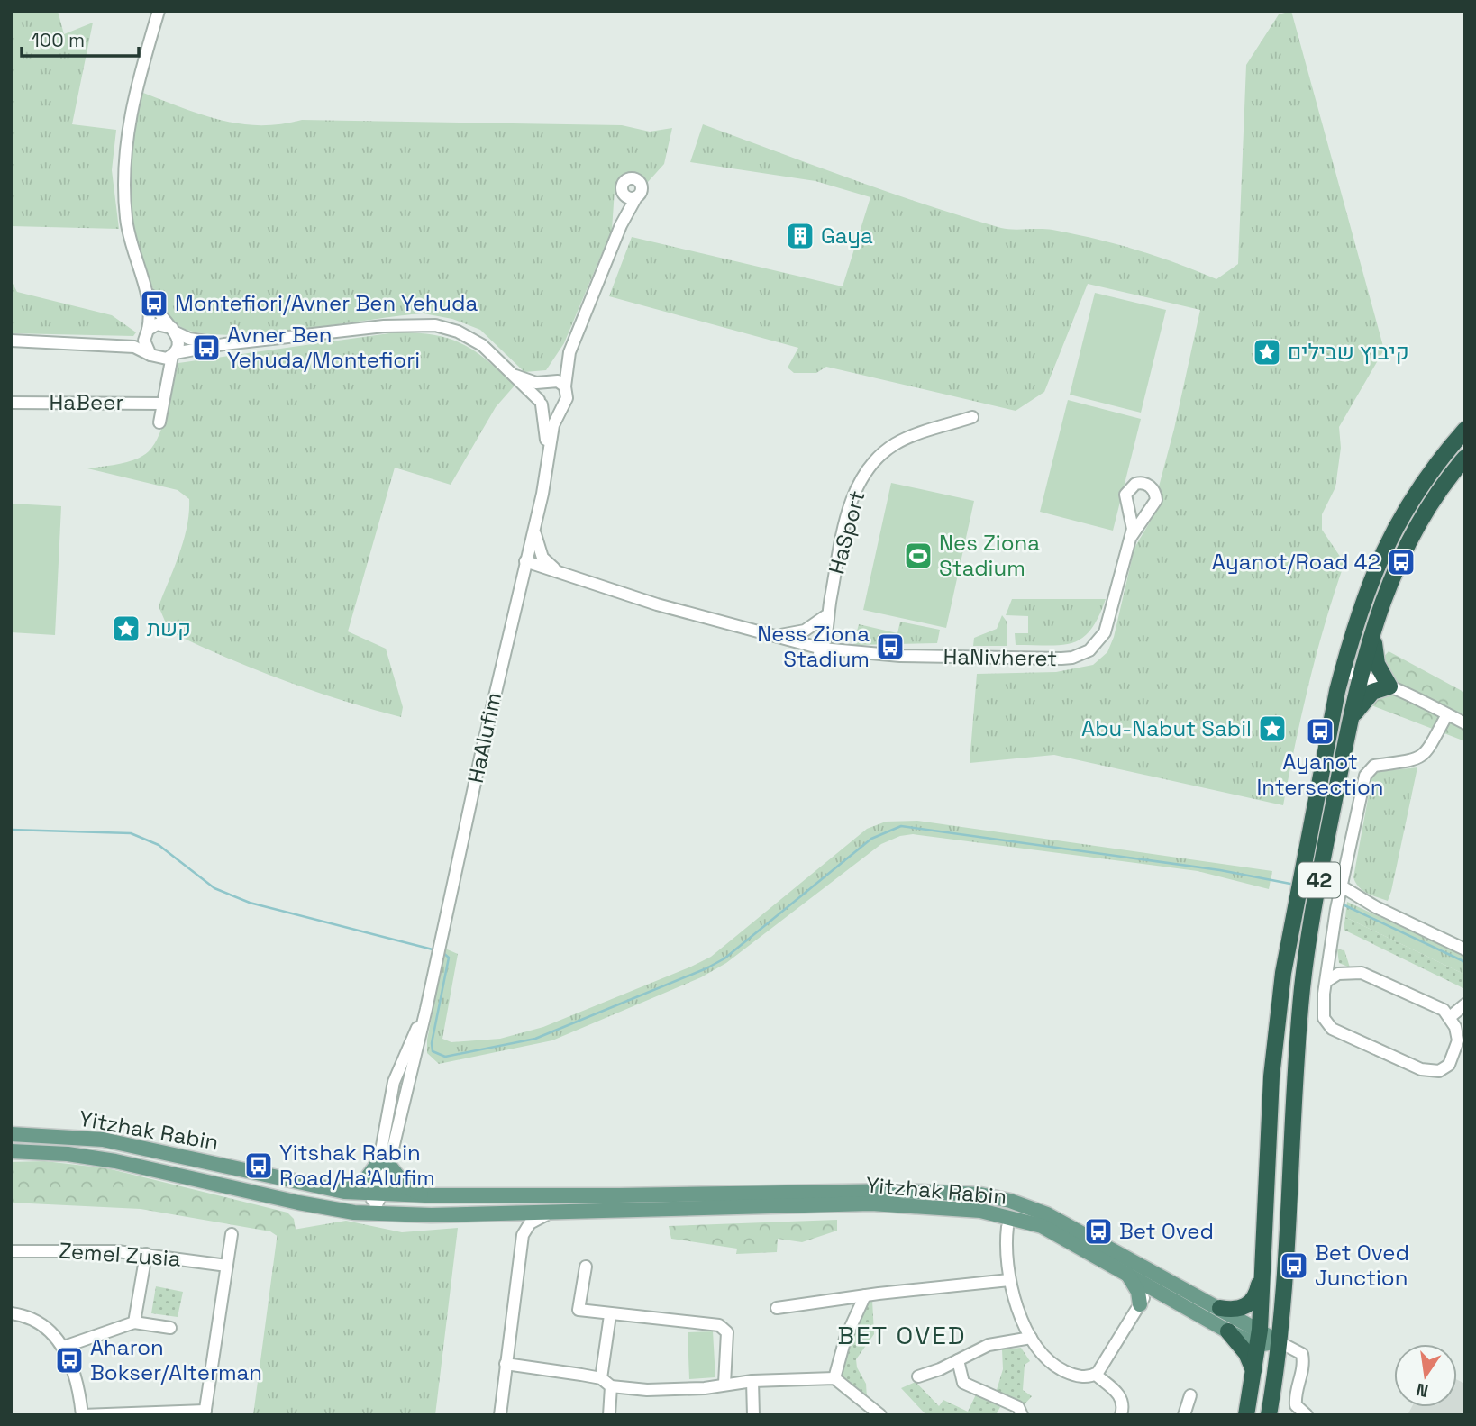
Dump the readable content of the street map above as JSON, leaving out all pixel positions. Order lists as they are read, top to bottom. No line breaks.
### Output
{"streets":{"highway":["42"],"main road":["Yitzhak Rabin"],"street":["HaBeer","HaSport","HaNivheret","HaAlufim","Zemel Zusia"]},"crossings":[["HaSport","HaNivheret"],["HaNivheret","HaAlufim"],["HaAlufim","Yitzhak Rabin"],["42","Yitzhak Rabin"]],"districts":["BET OVED"],"places":{"building":["Gaya"],"bus stop":["Montefiori/Avner Ben Yehuda","Avner Ben Yehuda/Montefiori","Ayanot/Road 42","Ness Ziona Stadium","Ayanot Intersection","Yitshak Rabin Road/Ha'Alufim","Bet Oved","Bet Oved Junction","Aharon Bokser/Alterman"],"place":["קיבוץ שבילים","קשת","Abu-Nabut Sabil"],"sports":["Nes Ziona Stadium"]},"scale_bar":"100 m","north":"bottom"}
